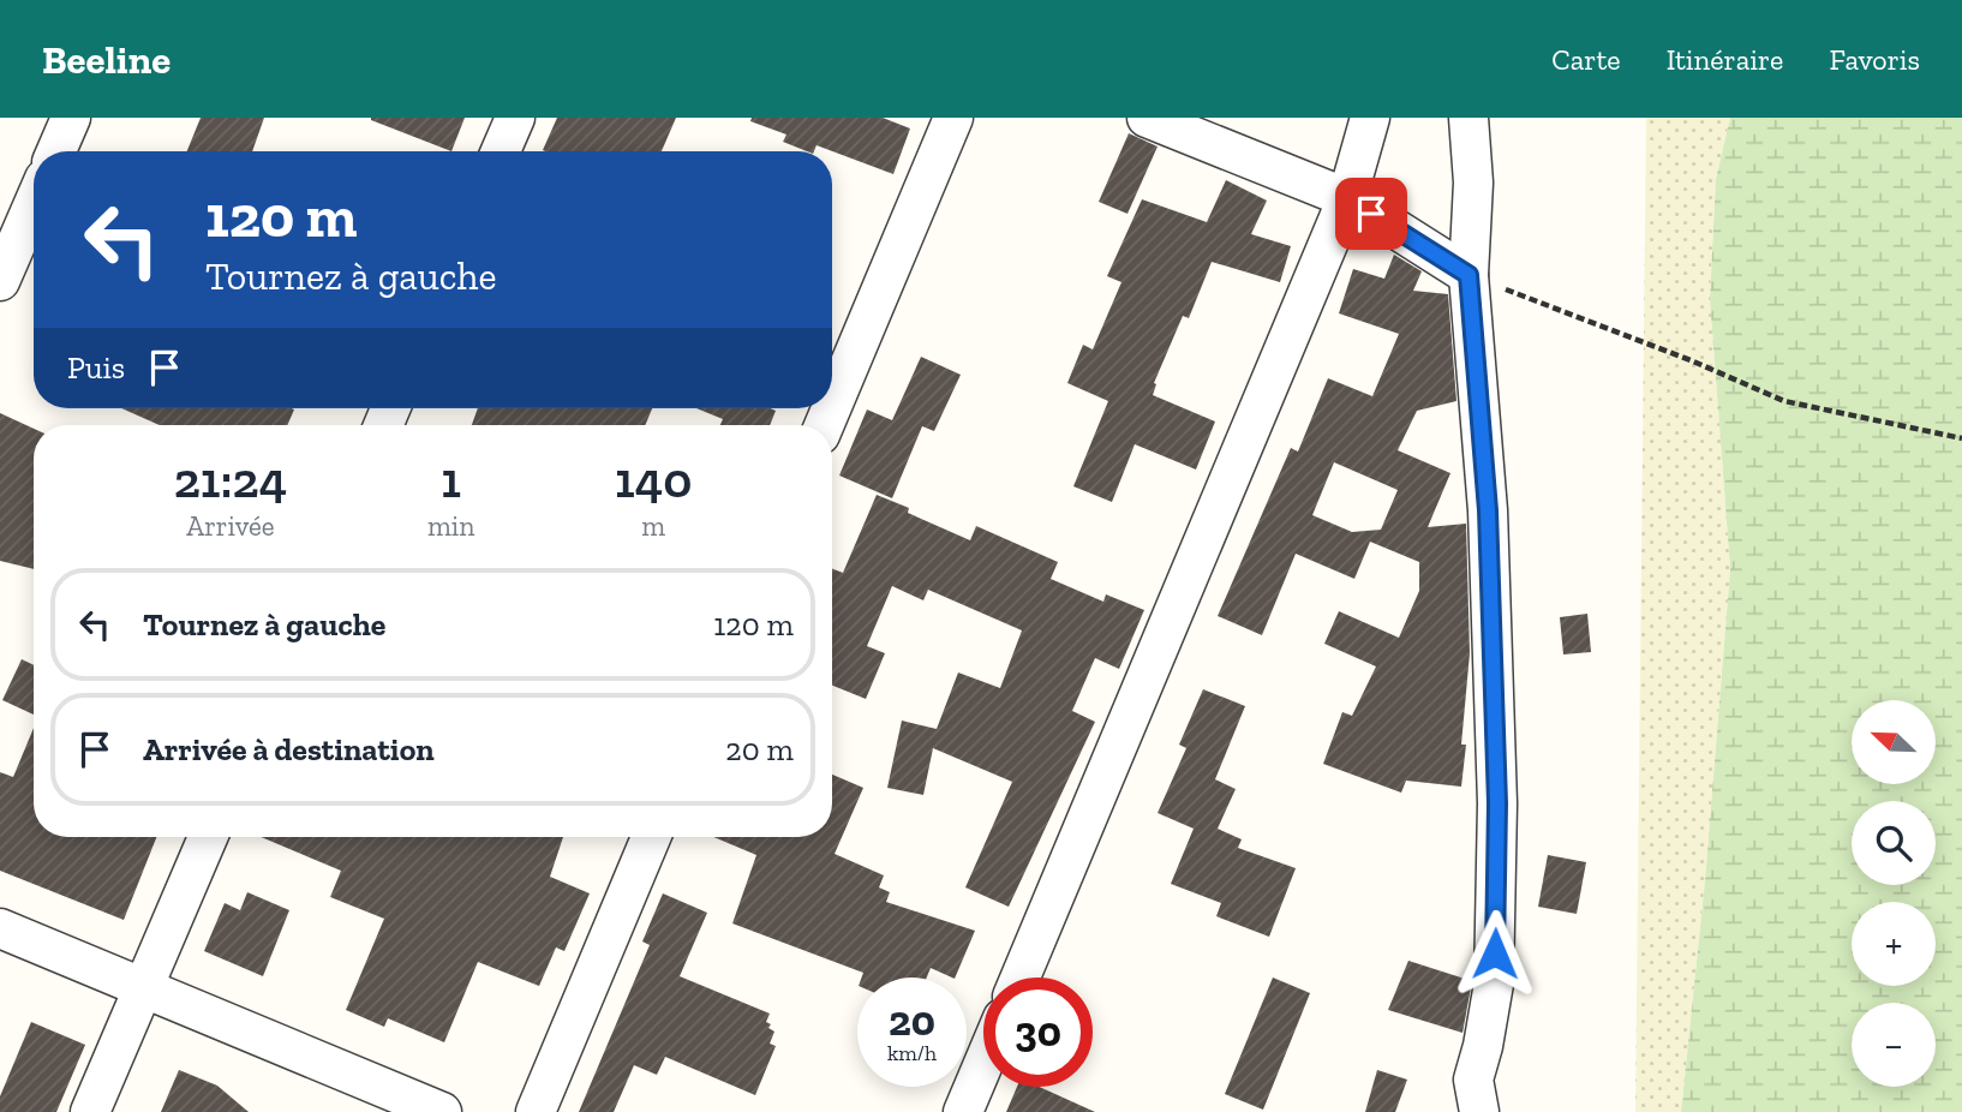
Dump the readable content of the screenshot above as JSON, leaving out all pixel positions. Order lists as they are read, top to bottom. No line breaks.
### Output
{"north":"top left","page":{"header":"Beeline","nav":["Carte","Itinéraire","Favoris"],"turn":["120 m","Tournez à gauche"],"then":"Puis","eta":["21:24","Arrivée","1","min","140","m"],"list":[{"name":"Tournez à gauche","value":"120 m"},{"name":"Arrivée à destination","value":"20 m"}],"map_buttons":["+","−"],"speed":"20 km/h","limit":"30"}}
